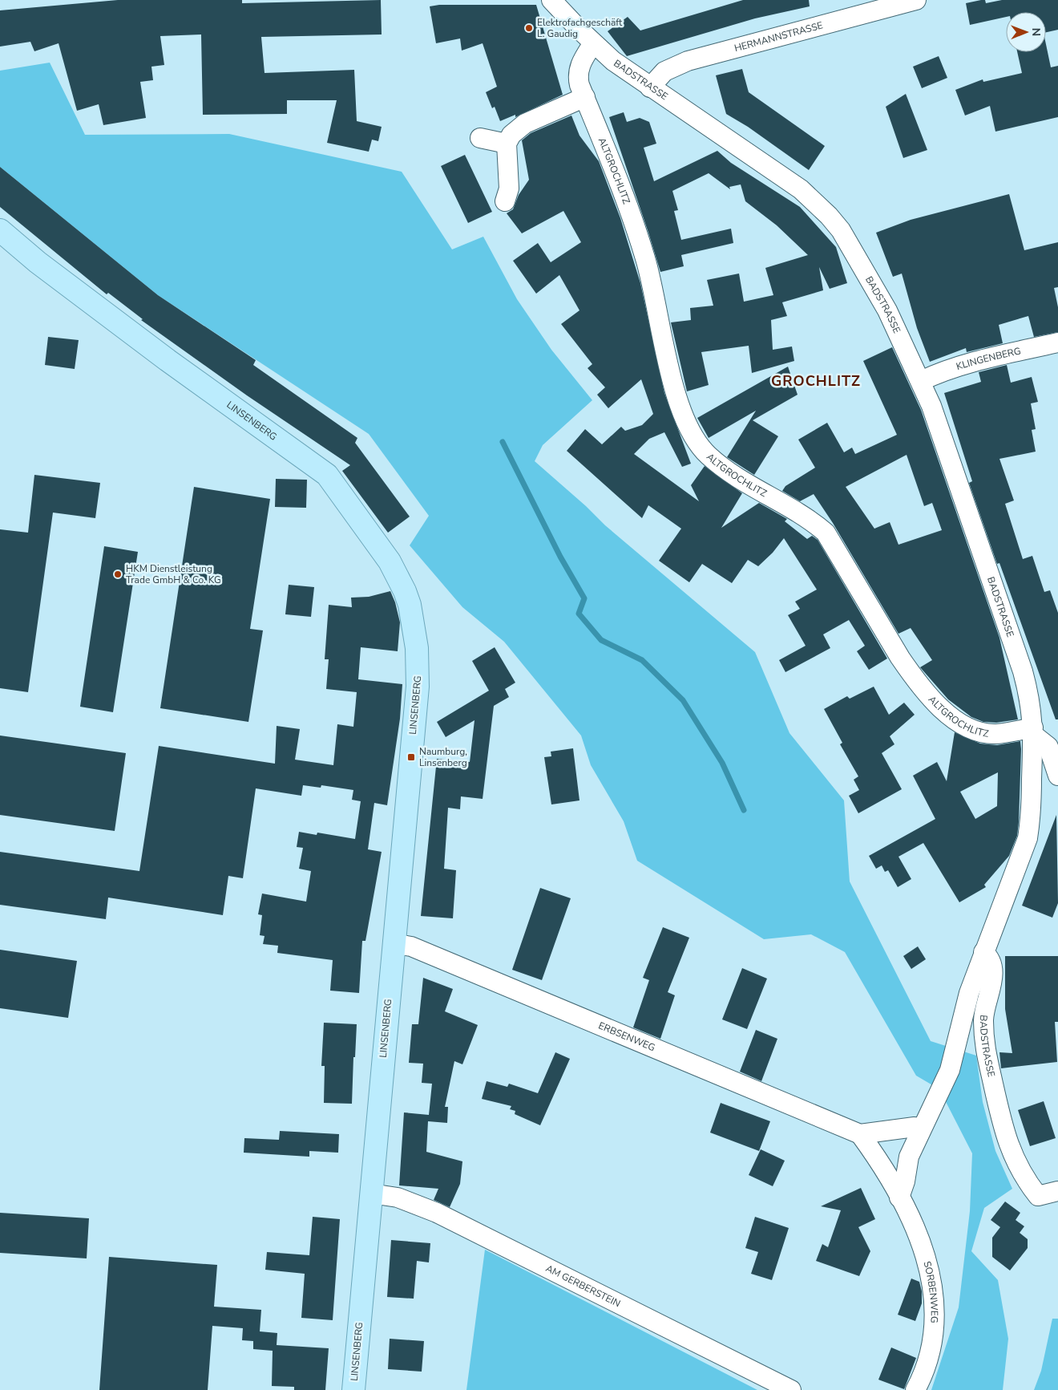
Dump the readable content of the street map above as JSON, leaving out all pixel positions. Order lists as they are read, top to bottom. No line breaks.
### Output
{"streets":{"main road":["LINSENBERG"],"street":["HERMANNSTRASSE","BADSTRASSE","ALTGROCHLITZ","KLINGENBERG","ERBSENWEG","AM GERBERSTEIN","SORBENWEG"]},"crossings":[["HERMANNSTRASSE","BADSTRASSE"],["BADSTRASSE","ALTGROCHLITZ"],["BADSTRASSE","KLINGENBERG"],["LINSENBERG","ERBSENWEG"],["LINSENBERG","AM GERBERSTEIN"],["ERBSENWEG","SORBENWEG"]],"districts":["GROCHLITZ"],"places":{"other":["Elektrofachgeschäft L. Gaudig","HKM Dienstleistung Trade GmbH & Co. KG"],"transit":["Naumburg, Linsenberg"]},"north":"right"}
